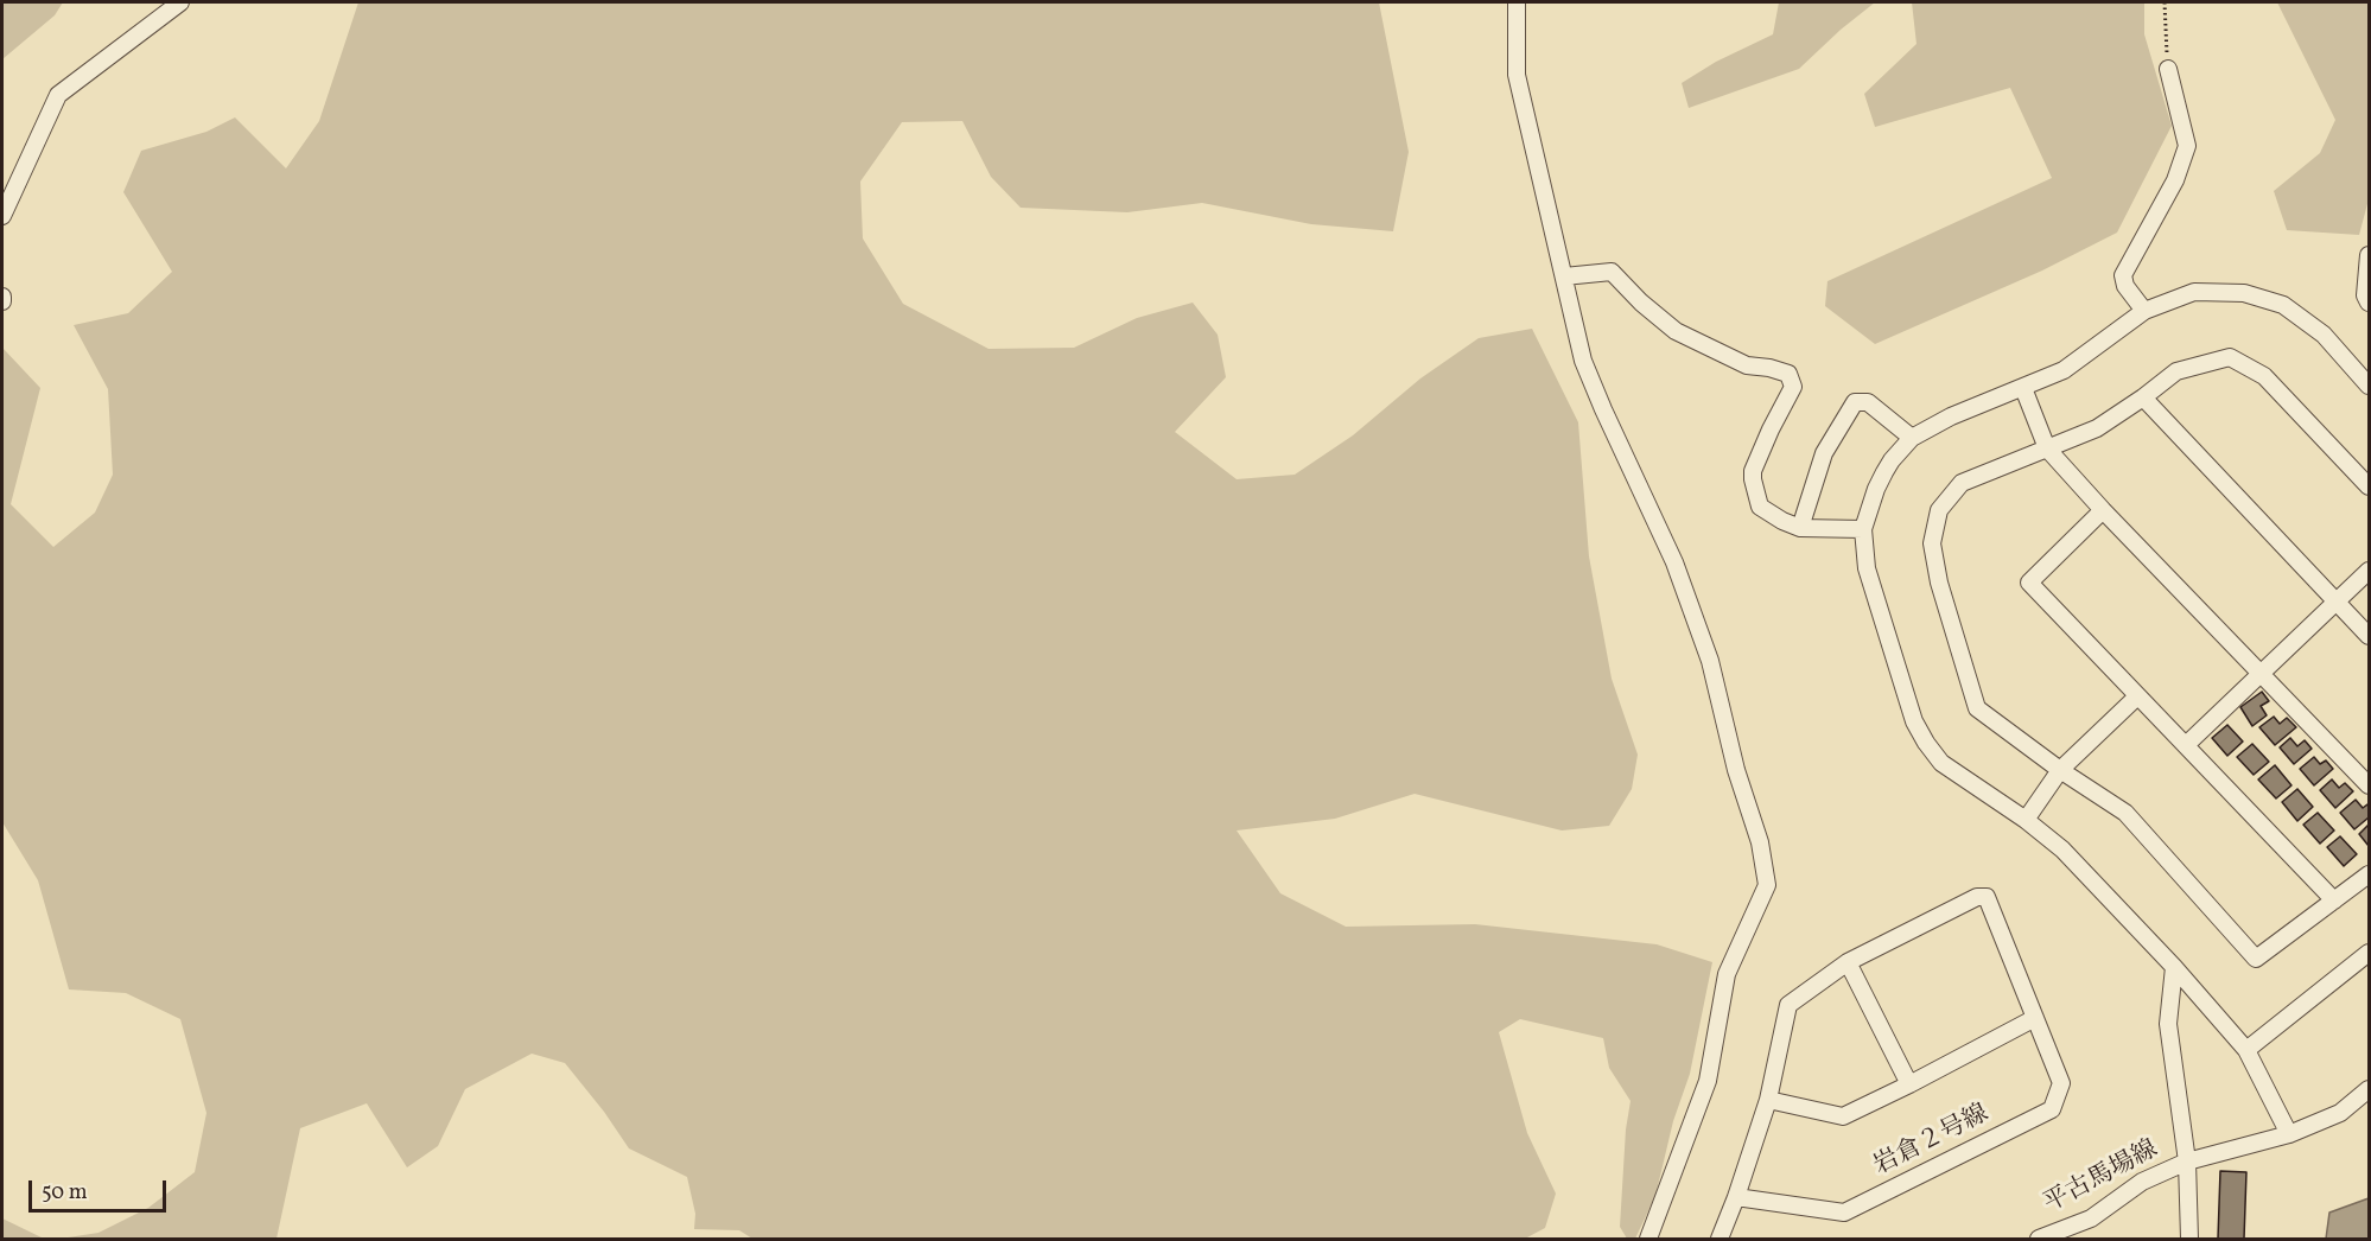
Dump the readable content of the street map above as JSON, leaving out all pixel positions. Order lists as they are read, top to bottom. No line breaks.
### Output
{"streets":{"street":["岩倉２号線","平古馬場線"]},"scale_bar":"50 m"}
